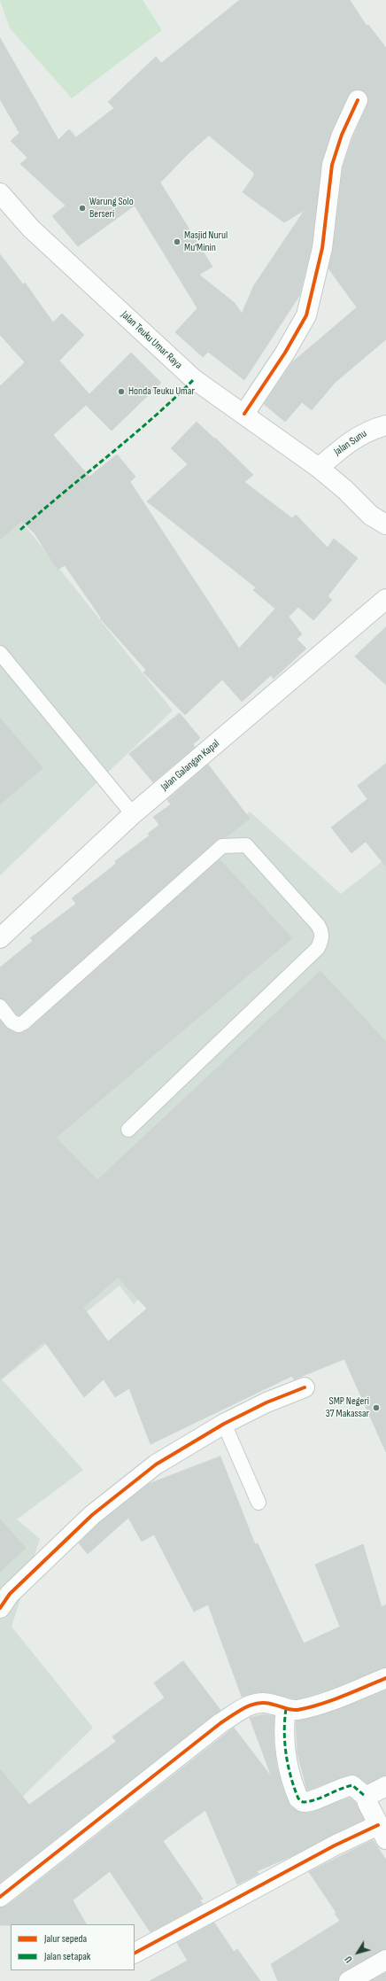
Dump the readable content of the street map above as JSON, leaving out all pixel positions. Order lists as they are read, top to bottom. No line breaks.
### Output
{"streets":{"street":["Jalan Teuku Umar Raya","Jalan Sunu","Jalan Galangan Kapal"]},"crossings":[["Jalan Teuku Umar Raya","Jalan Sunu"]],"places":["Warung Solo Berseri","Masjid Nurul Mu'Minin","Honda Teuku Umar","SMP Negeri 37 Makassar"],"legend":["Jalur sepeda","Jalan setapak"],"north":"bottom left"}
